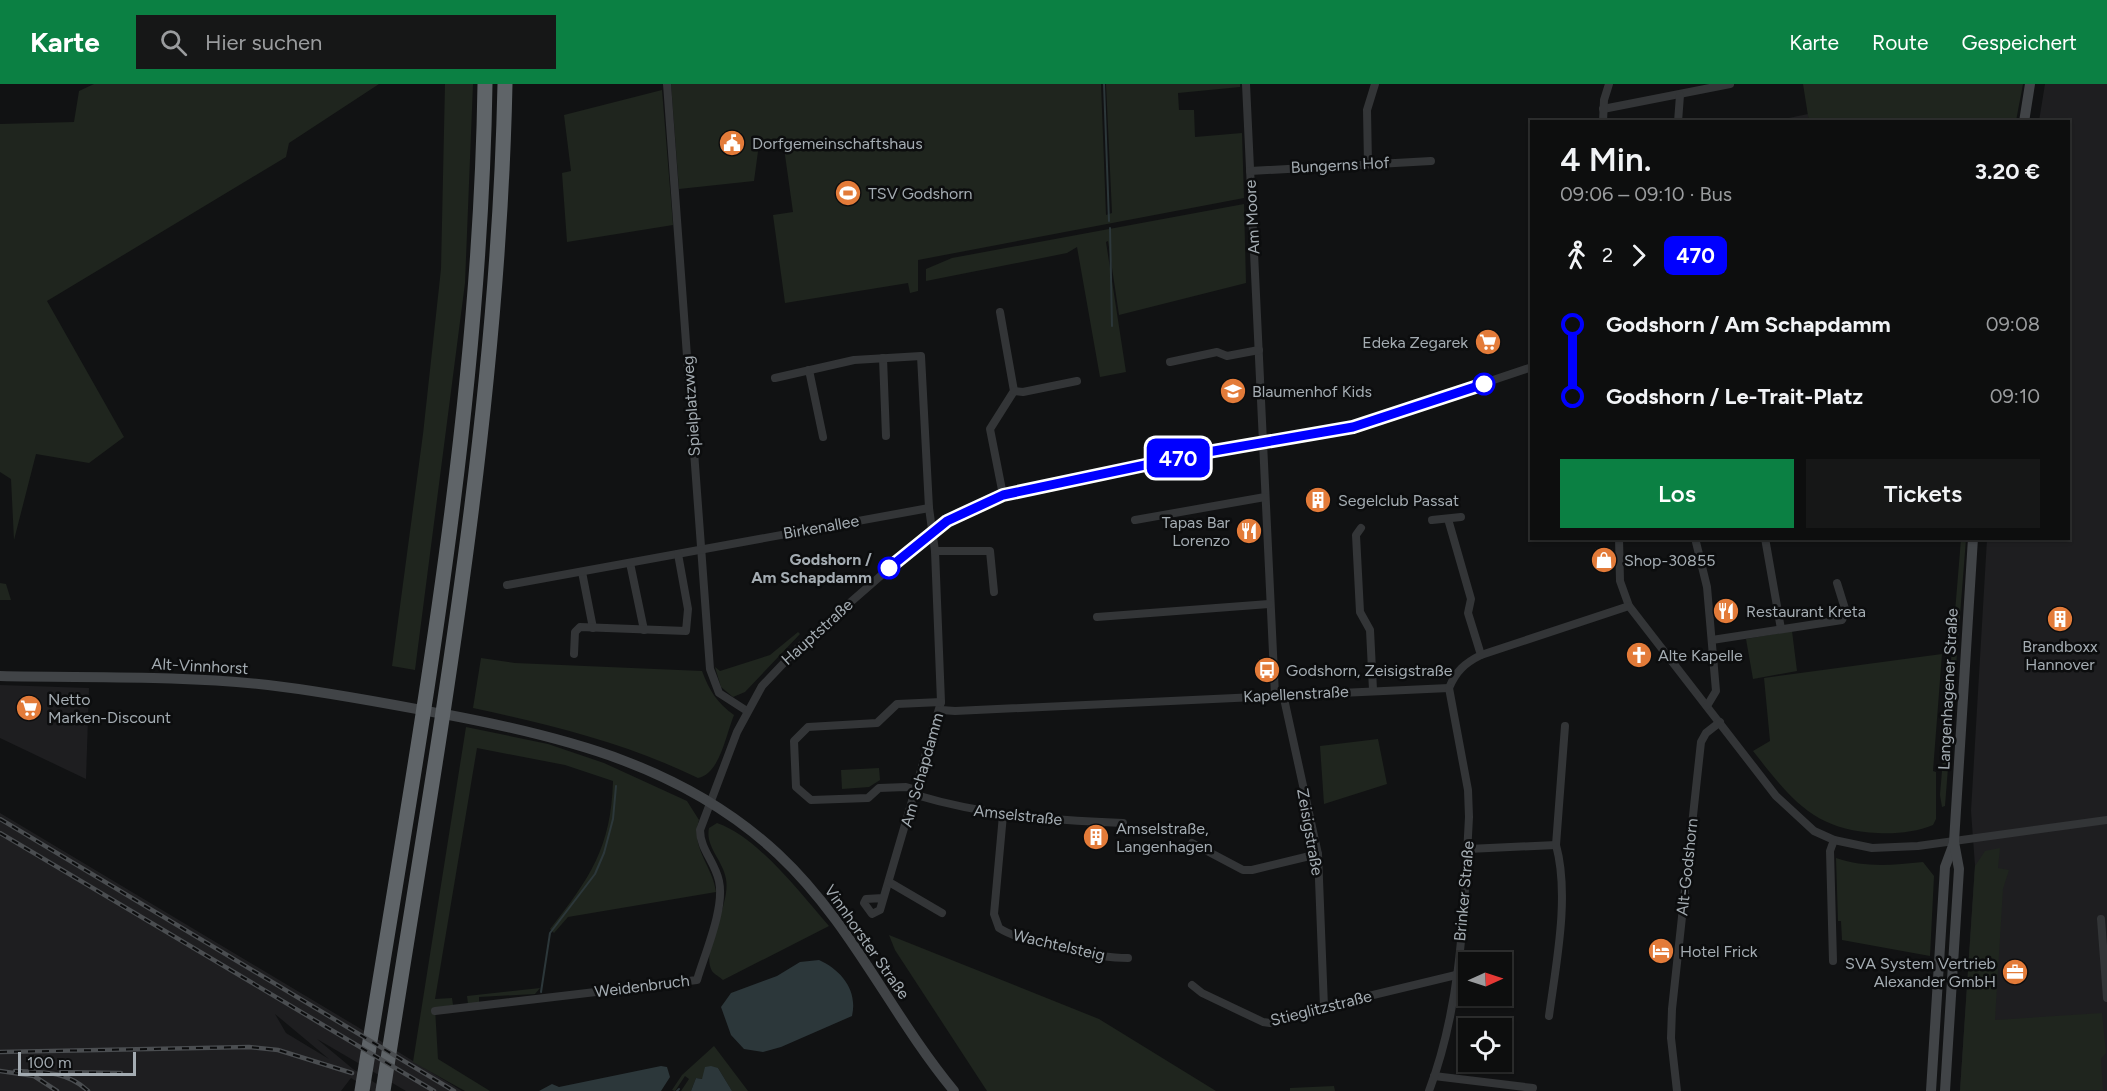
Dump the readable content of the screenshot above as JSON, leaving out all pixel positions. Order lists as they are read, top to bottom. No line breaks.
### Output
{"streets":{"street":["Bungerns Hof","Am Moore","Spielplatzweg","Birkenallee","Hauptstraße","Alt-Vinnhorst","Langenhagener Straße","Kapellenstraße","Am Schapdamm","Amselstraße","Zeisigstraße","Alt-Godshorn","Brinker Straße","Vinnhorster Straße","Wachtelsteig","Weidenbruch","Stieglitzstraße"]},"crossings":[["Bungerns Hof","Am Moore"],["Am Moore","Hauptstraße"],["Am Moore","Kapellenstraße"],["Am Moore","Zeisigstraße"],["Spielplatzweg","Birkenallee"],["Spielplatzweg","Hauptstraße"],["Birkenallee","Am Schapdamm"],["Hauptstraße","Am Schapdamm"],["Hauptstraße","Vinnhorster Straße"],["Hauptstraße","Weidenbruch"],["Alt-Vinnhorst","Vinnhorster Straße"],["Kapellenstraße","Am Schapdamm"],["Kapellenstraße","Amselstraße"],["Kapellenstraße","Zeisigstraße"],["Kapellenstraße","Brinker Straße"],["Am Schapdamm","Amselstraße"],["Amselstraße","Wachtelsteig"],["Zeisigstraße","Stieglitzstraße"],["Brinker Straße","Stieglitzstraße"],["Vinnhorster Straße","Weidenbruch"]],"places":{"public building":["Dorfgemeinschaftshaus"],"sports":["TSV Godshorn"],"supermarket":["Edeka Zegarek","Netto Marken-Discount"],"school or university":["Blaumenhof Kids"],"building":["Segelclub Passat","Brandboxx Hannover","Amselstraße, Langenhagen"],"restaurant":["Tapas Bar Lorenzo","Restaurant Kreta"],"shop":["Shop-30855"],"other":["Godshorn / Am Schapdamm"],"church":["Alte Kapelle"],"bus stop":["Godshorn, Zeisigstraße"],"hotel":["Hotel Frick"],"office":["SVA System Vertrieb Alexander GmbH"]},"lines":["bus line 470"],"scale_bar":"100 m","north":"right","page":{"header":"Karte","search":"Hier suchen","nav":["Karte","Route","Gespeichert"],"on_map":"470","heading":["4 Min.","09:06 – 09:10 · Bus","3.20 €"],"legs":["2","470"],"list":[{"name":"Godshorn / Am Schapdamm","value":"09:08"},{"name":"Godshorn / Le-Trait-Platz","value":"09:10"}],"buttons":["Los","Tickets"],"scale":"100 m"}}
